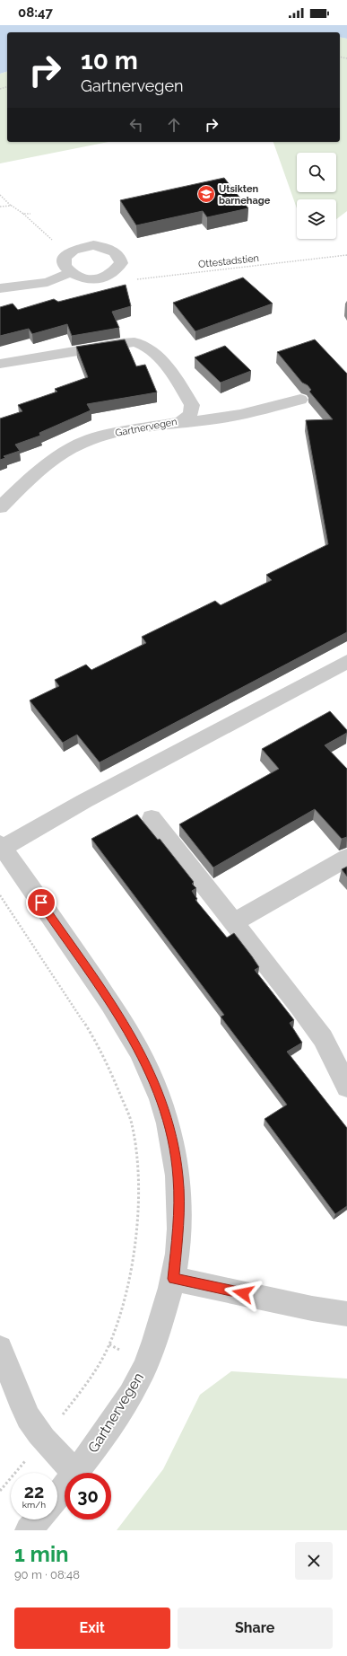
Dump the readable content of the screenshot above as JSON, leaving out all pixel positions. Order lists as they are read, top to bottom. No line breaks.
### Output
{"streets":{"street":["Gartnervegen"],"path":["Ottestadstien"]},"places":{"school or university":["Utsikten barnehage"]},"page":{"status":"08:47","turn":["10 m","Gartnervegen"],"speed":"22 km/h","limit":"30","heading":["1 min","90 m · 08:48"],"buttons":["Exit","Share"]}}
